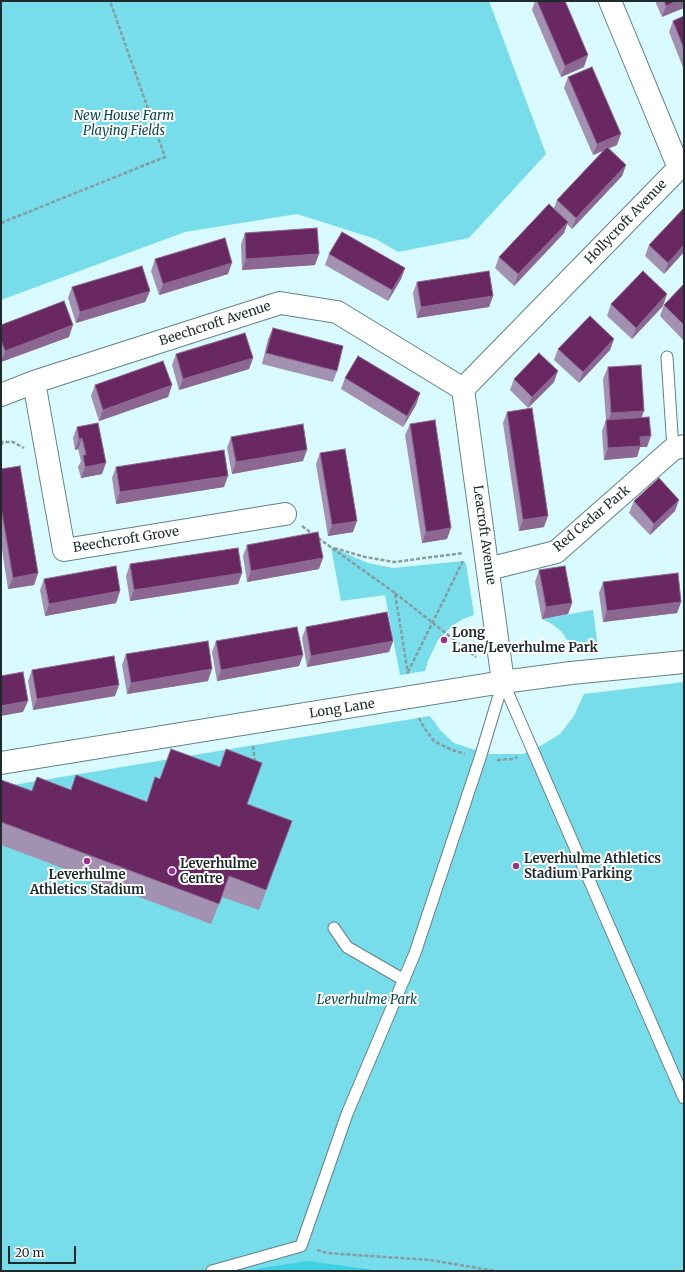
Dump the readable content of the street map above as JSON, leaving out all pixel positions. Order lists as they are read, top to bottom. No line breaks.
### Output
{"streets":{"street":["Hollycroft Avenue","Beechcroft Avenue","Red Cedar Park","Leacroft Avenue","Beechcroft Grove","Long Lane"]},"crossings":[["Hollycroft Avenue","Beechcroft Avenue"],["Hollycroft Avenue","Leacroft Avenue"],["Beechcroft Avenue","Leacroft Avenue"],["Beechcroft Avenue","Beechcroft Grove"],["Red Cedar Park","Leacroft Avenue"],["Leacroft Avenue","Long Lane"]],"parks":["New House Farm Playing Fields","Leverhulme Park"],"places":["Long Lane/Leverhulme Park","Leverhulme Athletics Stadium","Leverhulme Athletics Stadium Parking","Leverhulme Centre"],"scale_bar":"20 m"}
